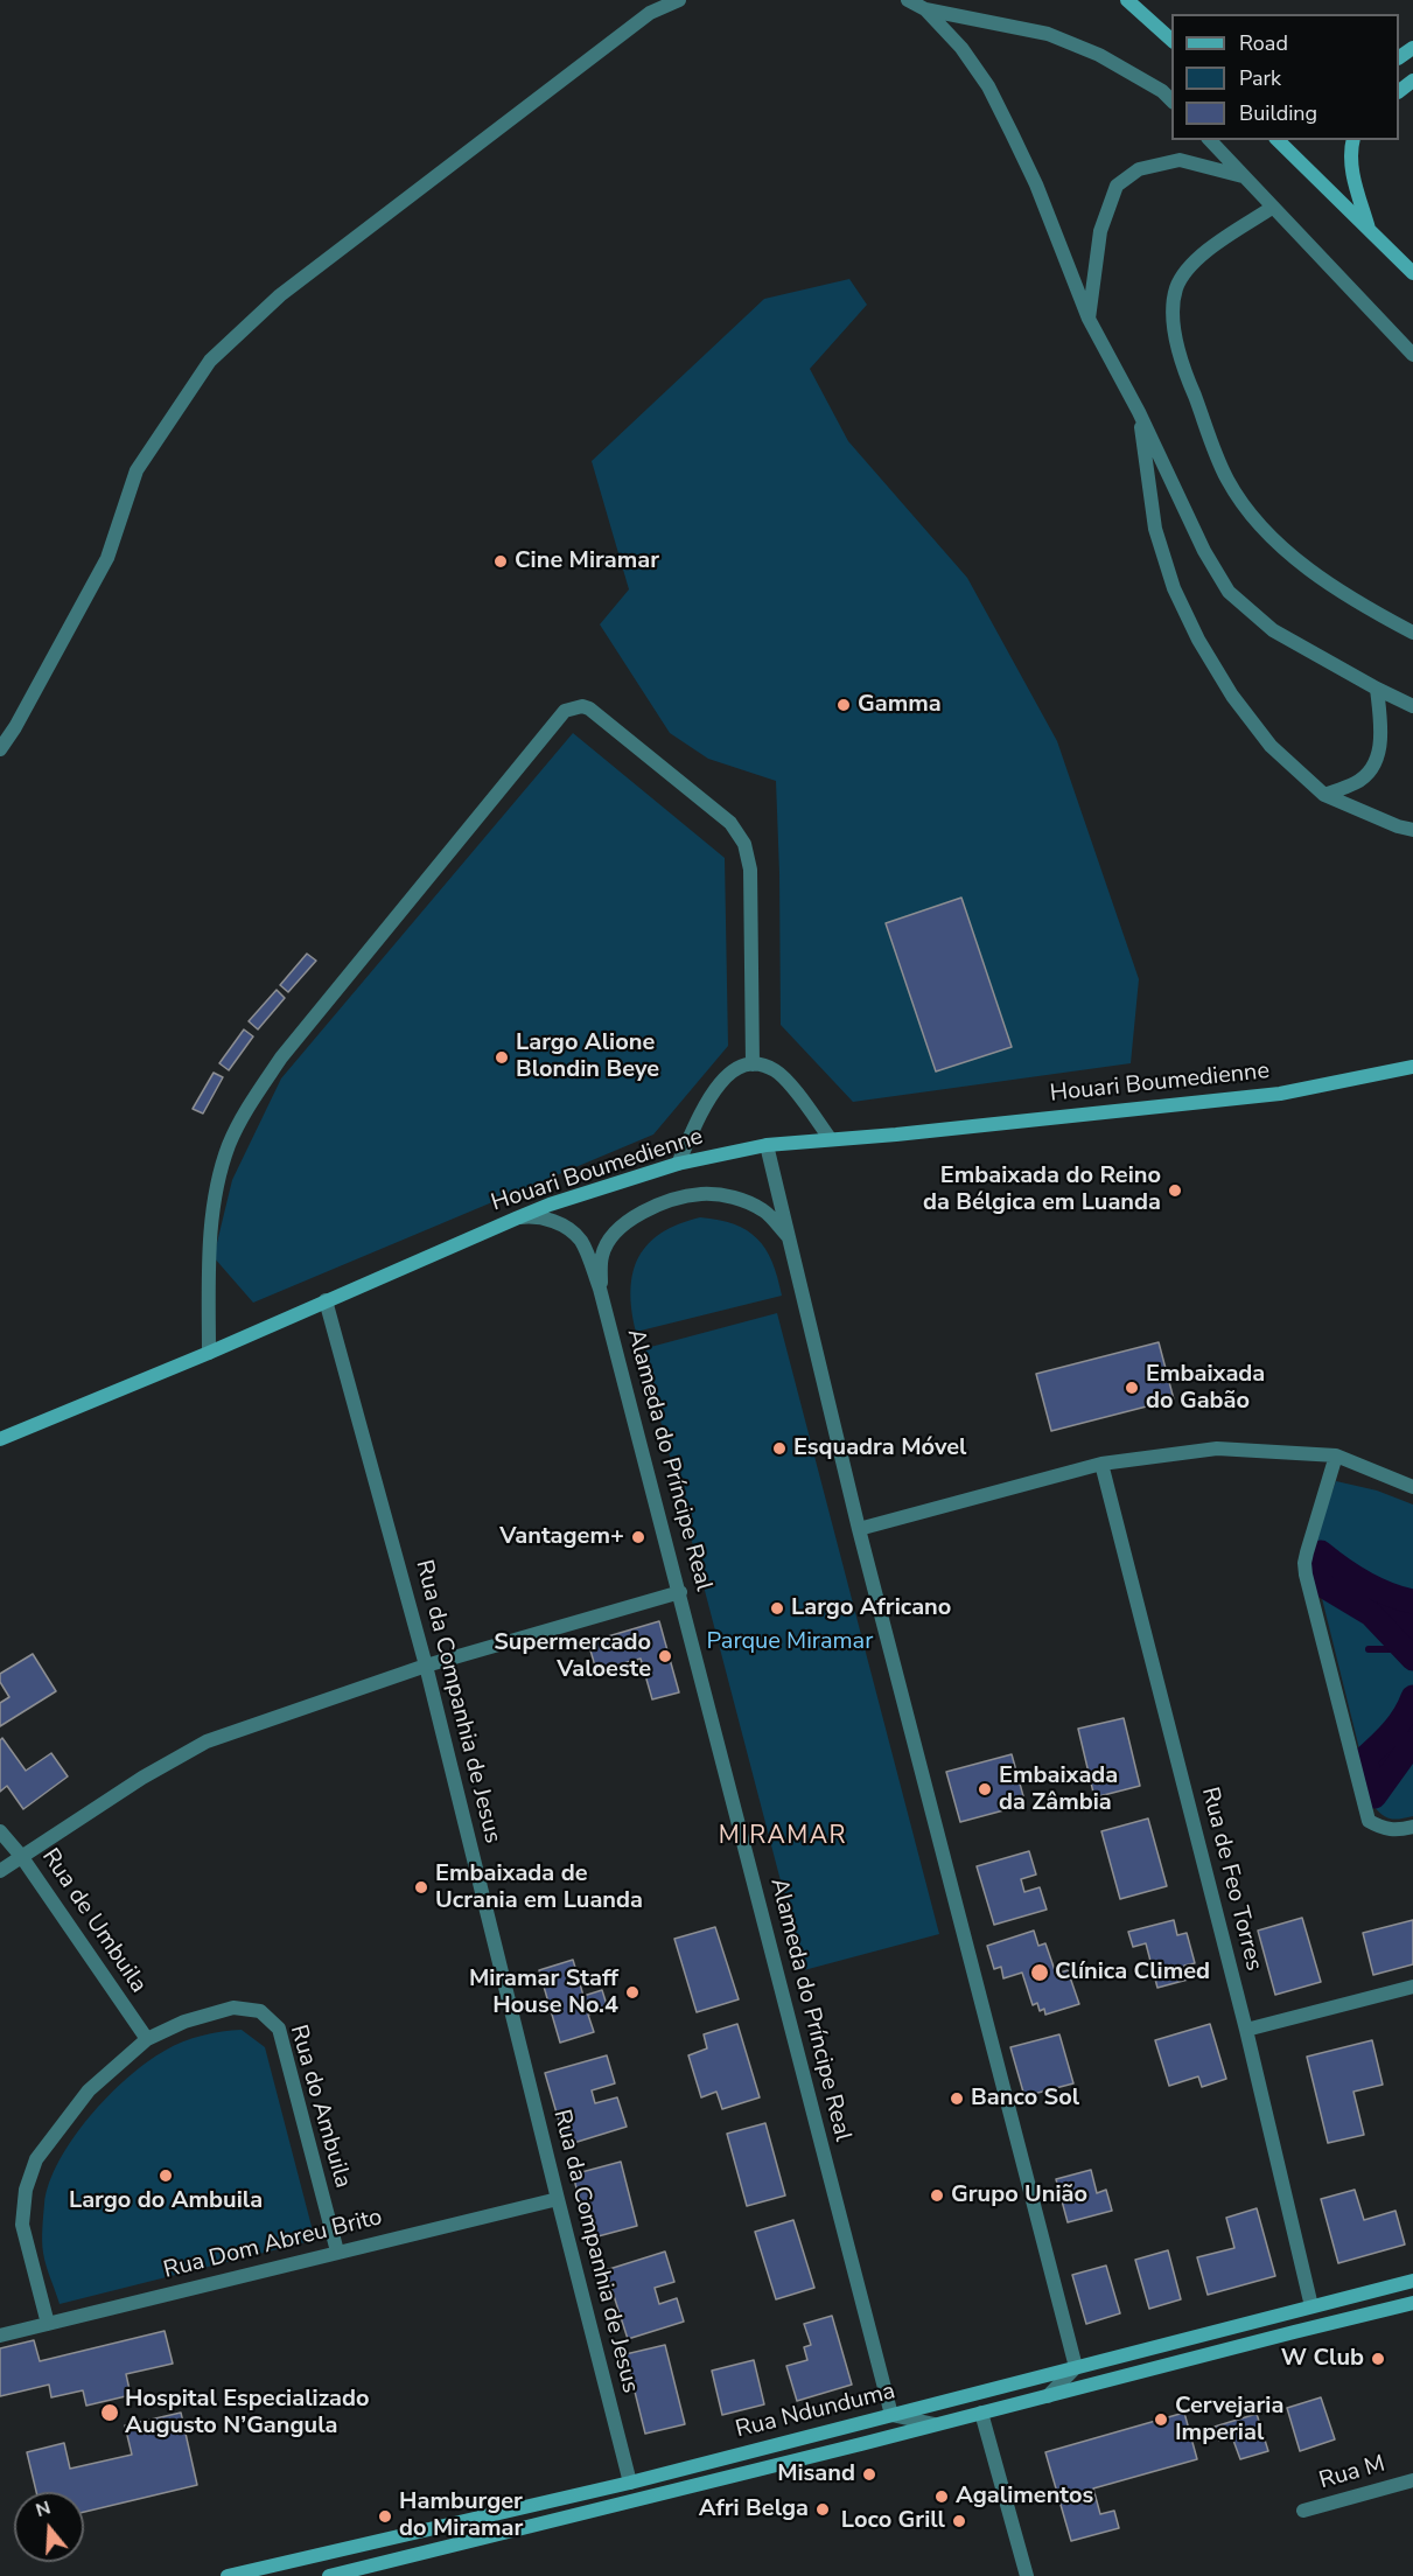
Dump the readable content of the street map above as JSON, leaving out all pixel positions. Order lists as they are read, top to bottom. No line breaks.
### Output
{"streets":{"main road":["Houari Boumedienne","Rua Ndunduma"],"street":["Alameda do Príncipe Real","Rua da Companhia de Jesus","Rua de Feo Torres","Rua de Umbuila","Rua do Ambuila","Rua Dom Abreu Brito","Rua M"]},"crossings":[["Houari Boumedienne","Alameda do Príncipe Real"],["Houari Boumedienne","Rua da Companhia de Jesus"],["Alameda do Príncipe Real","Rua Ndunduma"],["Rua da Companhia de Jesus","Rua Dom Abreu Brito"],["Rua da Companhia de Jesus","Rua Ndunduma"],["Rua de Feo Torres","Rua Ndunduma"],["Rua de Umbuila","Rua do Ambuila"],["Rua do Ambuila","Rua Dom Abreu Brito"]],"districts":["MIRAMAR"],"parks":["Parque Miramar"],"places":["Cine Miramar","Gamma","Largo Alione Blondin Beye","Embaixada do Reino da Bélgica em Luanda","Embaixada do Gabão","Esquadra Móvel","Vantagem+","Largo Africano","Supermercado Valoeste","Embaixada da Zâmbia","Embaixada de Ucrania em Luanda","Clínica Climed","Miramar Staff House No.4","Banco Sol","Largo do Ambuila","Grupo União","W Club","Hospital Especializado Augusto N’Gangula","Cervejaria Imperial","Misand","Agalimentos","Afri Belga","Hamburger do Miramar","Loco Grill"],"legend":["Road","Park","Building"],"north":"top"}
